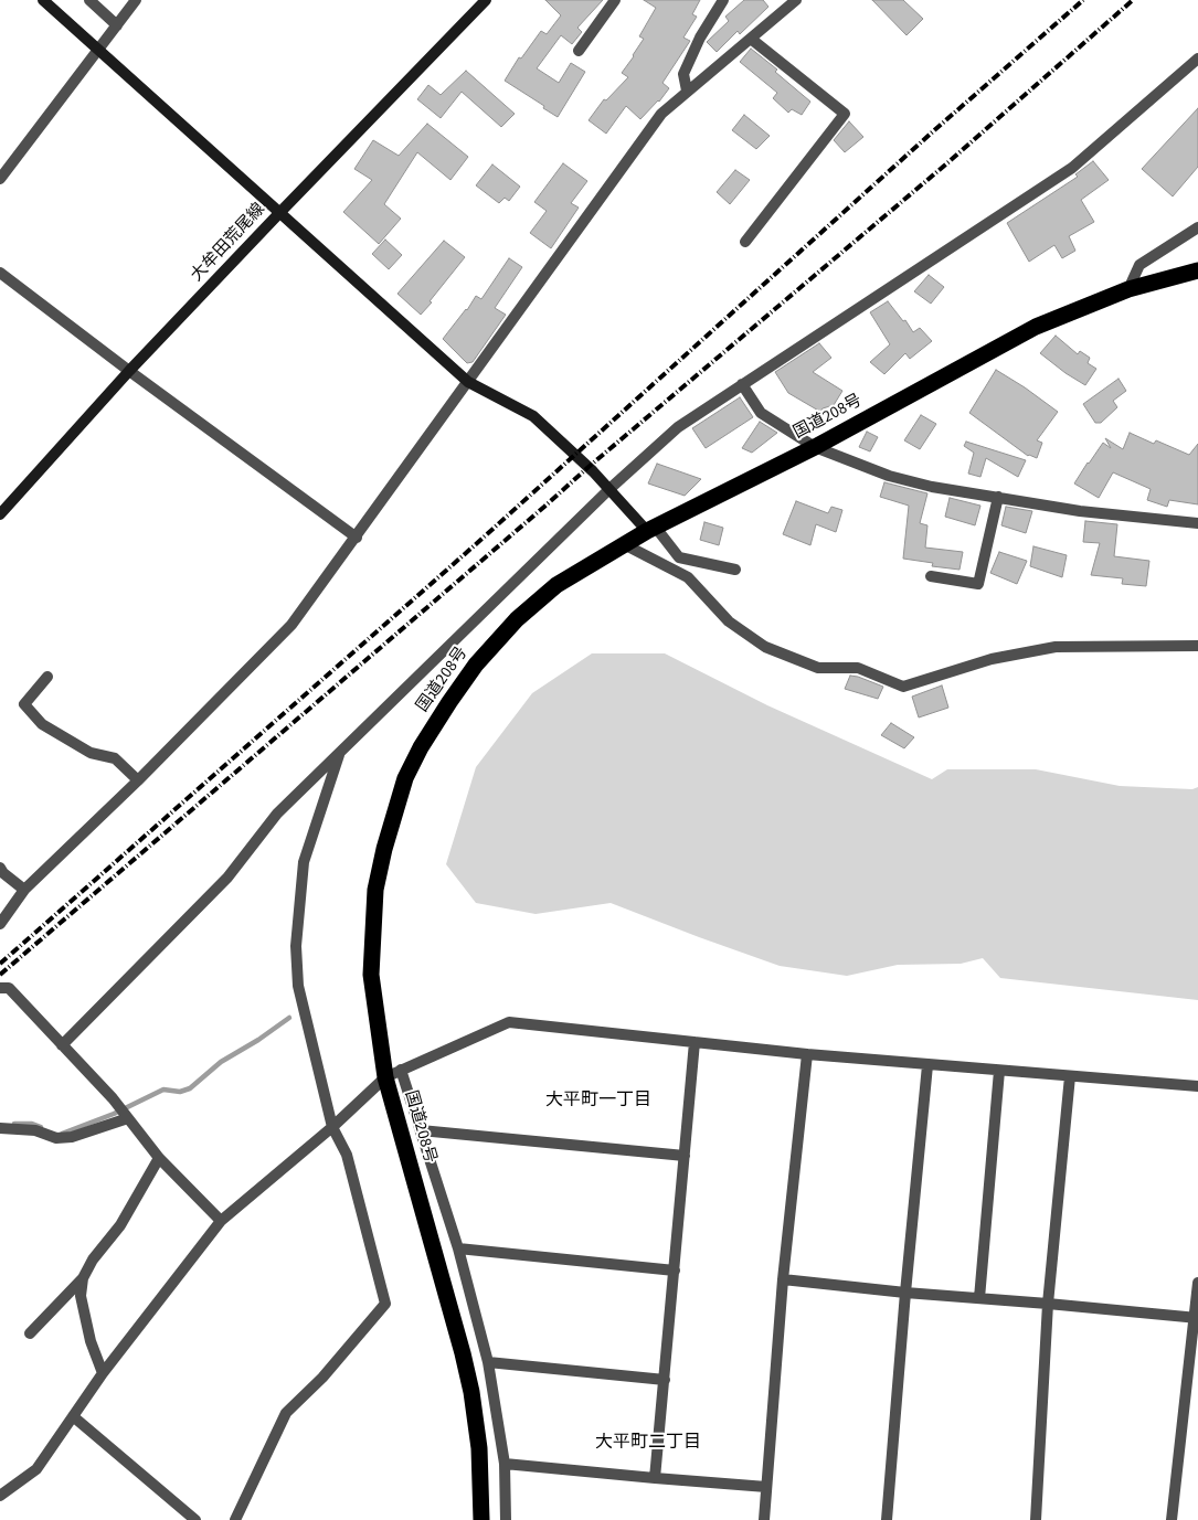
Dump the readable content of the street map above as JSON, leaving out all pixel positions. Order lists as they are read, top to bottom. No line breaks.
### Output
{"streets":{"highway":["国道208号"],"street":["大牟田荒尾線"]},"districts":["大平町一丁目","大平町二丁目"]}
